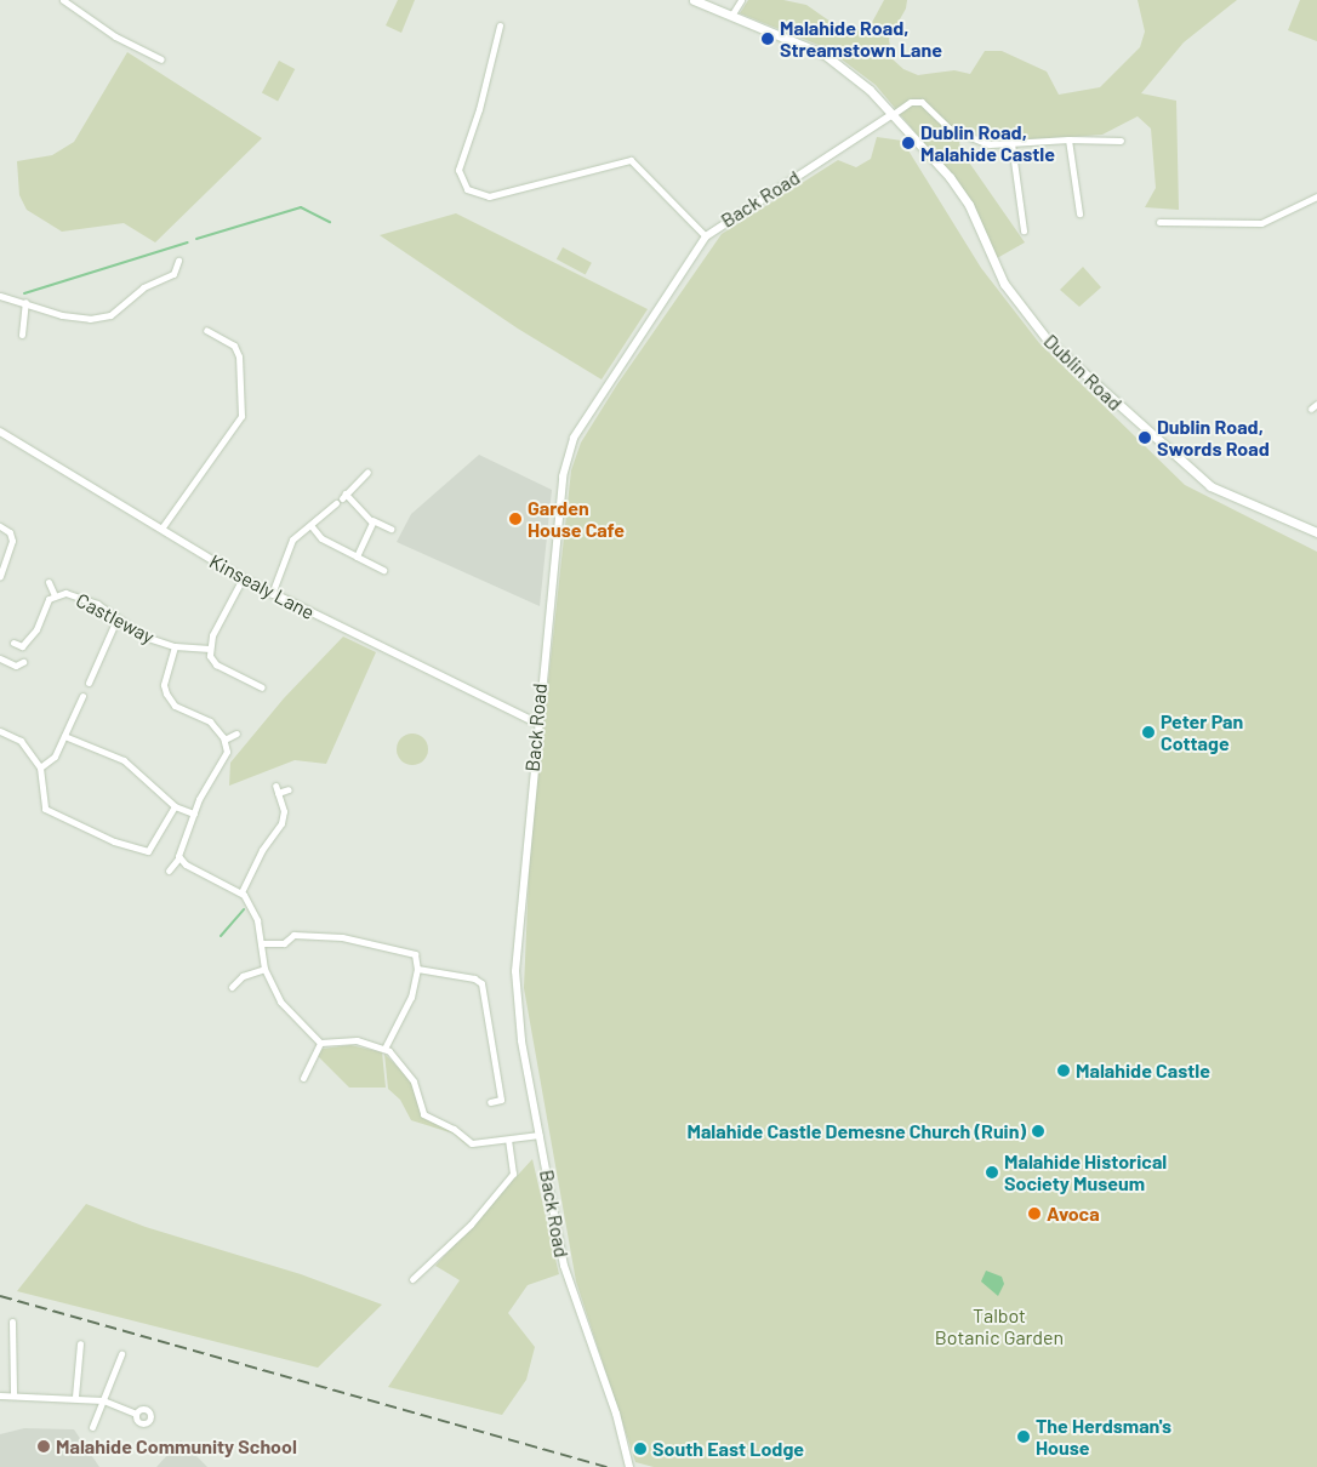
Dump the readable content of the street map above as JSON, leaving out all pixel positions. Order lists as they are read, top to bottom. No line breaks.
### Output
{"streets":{"main road":["Dublin Road"],"street":["Back Road","Kinsealy Lane","Castleway"]},"crossings":[["Back Road","Dublin Road"],["Back Road","Kinsealy Lane"]],"parks":["Talbot Botanic Garden"],"places":["Malahide Road, Streamstown Lane","Dublin Road, Malahide Castle","Dublin Road, Swords Road","Garden House Cafe","Peter Pan Cottage","Malahide Castle","Malahide Castle Demesne Church (Ruin)","Malahide Historical Society Museum","Avoca","The Herdsman's House","Malahide Community School","South East Lodge"]}
